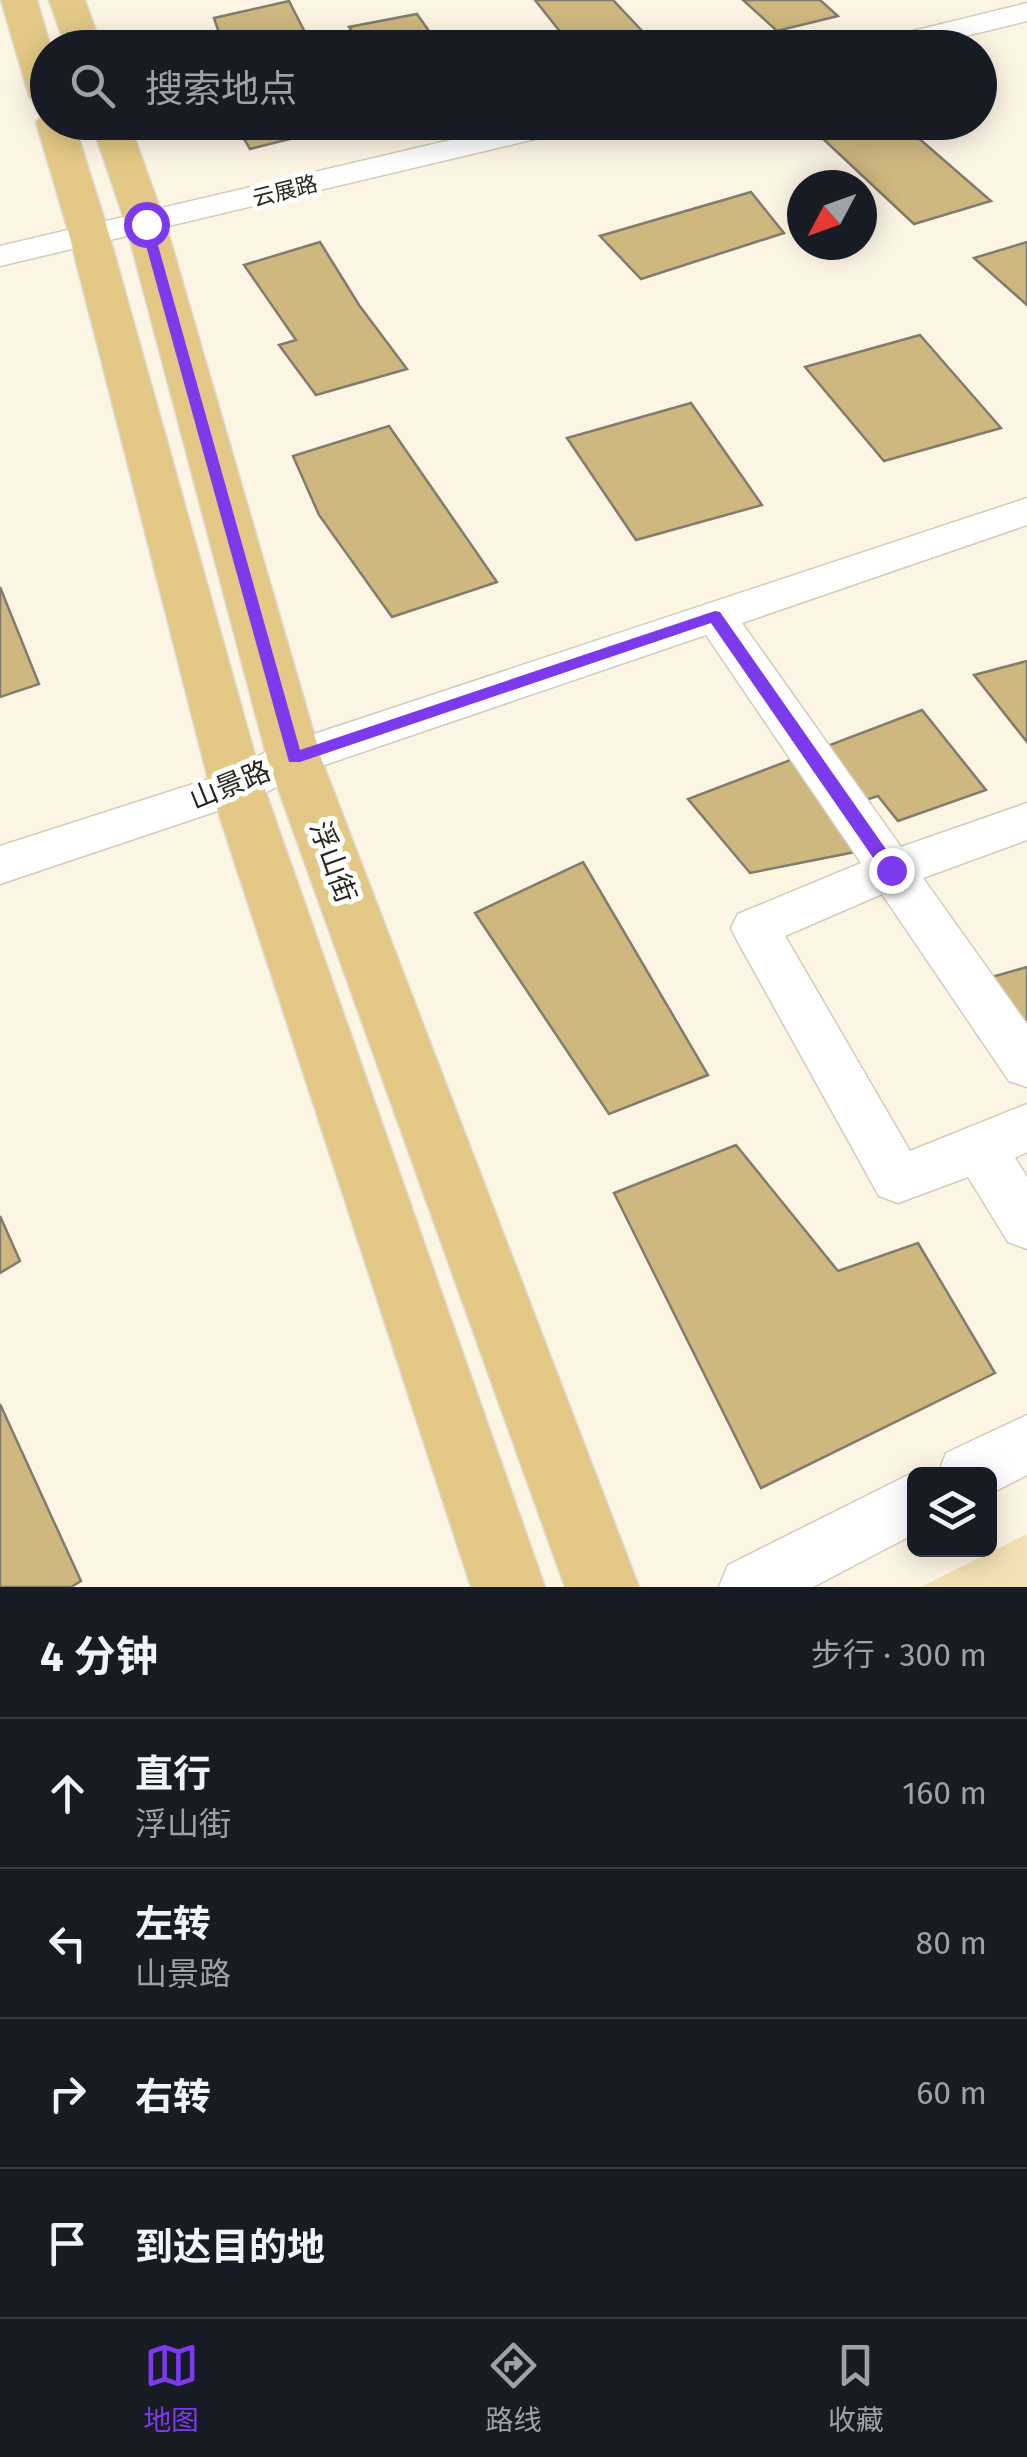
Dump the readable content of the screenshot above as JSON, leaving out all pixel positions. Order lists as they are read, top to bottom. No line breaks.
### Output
{"streets":{"main road":["浮山街"],"street":["云展路","山景路"]},"crossings":[["云展路","浮山街"],["山景路","浮山街"]],"north":"bottom left","page":{"search":"搜索地点","heading":["4 分钟","步行 · 300 m"],"list":[["直行","浮山街","160 m"],["左转","山景路","80 m"],["右转","60 m"],"到达目的地"],"nav":["地图","路线","收藏"]}}
